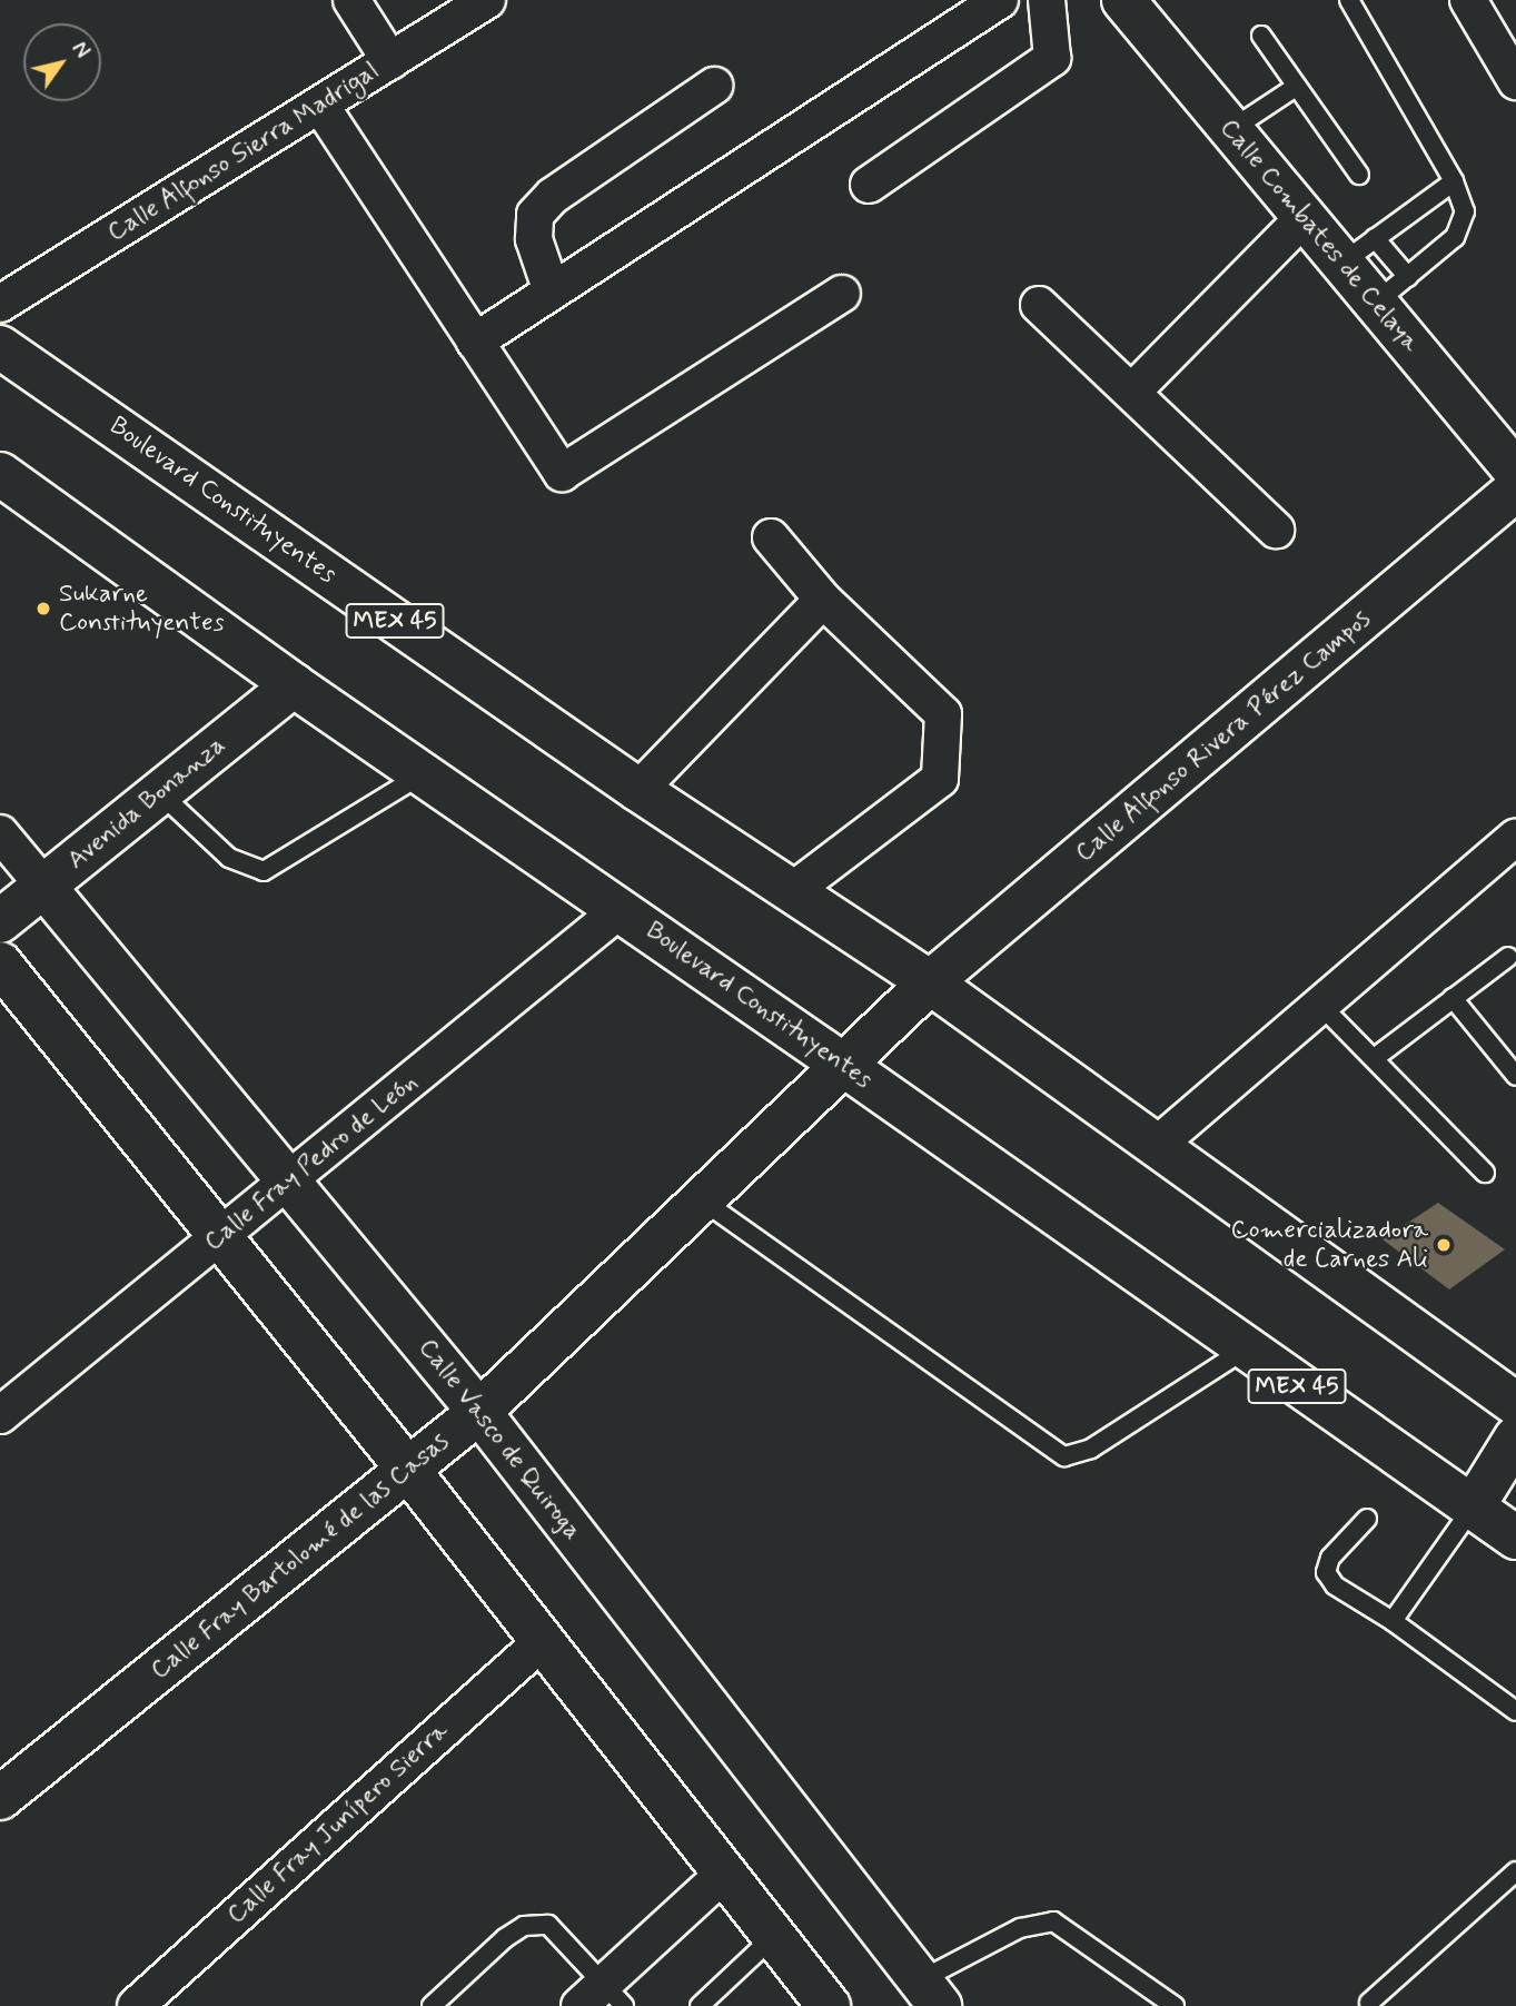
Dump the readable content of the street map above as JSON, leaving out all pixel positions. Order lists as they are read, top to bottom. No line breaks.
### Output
{"streets":{"main road":["Calle Combates de Celaya","Boulevard Constituyentes","MEX 45","Calle Alfonso Rivera Pérez Campos","Avenida Bonanza","Calle Vasco de Quiroga","Calle Fray Bartolomé de las Casas"],"street":["Calle Alfonso Sierra Madrigal","Calle Fray Pedro de León","Calle Fray Junípero Sierra"]},"crossings":[["Boulevard Constituyentes","Calle Alfonso Rivera Pérez Campos"],["Boulevard Constituyentes","Avenida Bonanza"],["Boulevard Constituyentes","Calle Fray Pedro de León"],["Boulevard Constituyentes","Calle Fray Bartolomé de las Casas"],["Calle Alfonso Rivera Pérez Campos","Calle Fray Bartolomé de las Casas"],["Avenida Bonanza","Calle Vasco de Quiroga"],["Calle Fray Pedro de León","Calle Vasco de Quiroga"],["Calle Vasco de Quiroga","Calle Fray Bartolomé de las Casas"]],"places":["Sukarne Constituyentes","Comercializadora de Carnes Ali"],"north":"top right"}
